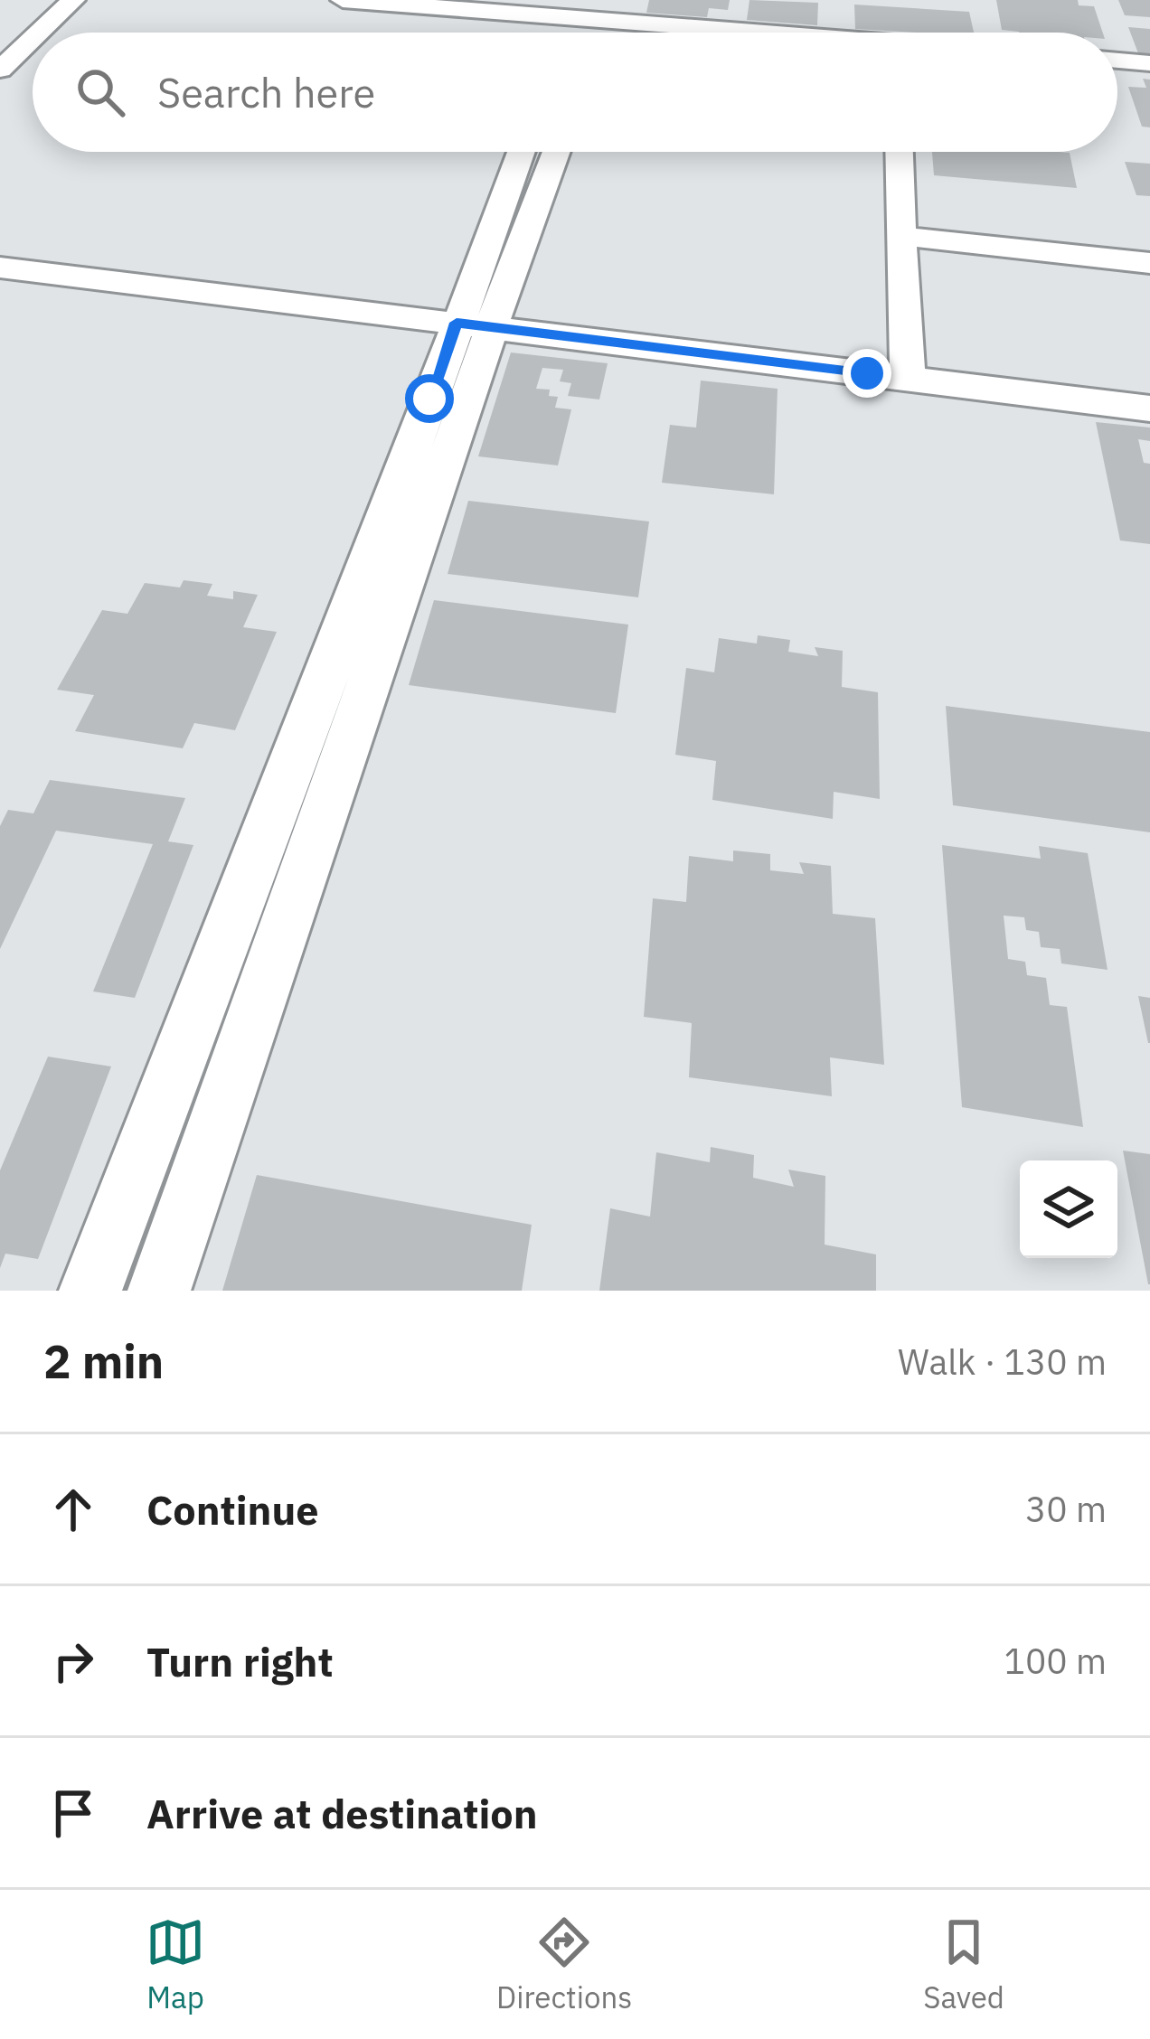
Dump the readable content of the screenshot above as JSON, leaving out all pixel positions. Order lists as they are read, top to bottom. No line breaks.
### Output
{"page":{"search":"Search here","heading":["2 min","Walk · 130 m"],"list":[["Continue","30 m"],["Turn right","100 m"],"Arrive at destination"],"nav":["Map","Directions","Saved"]}}
